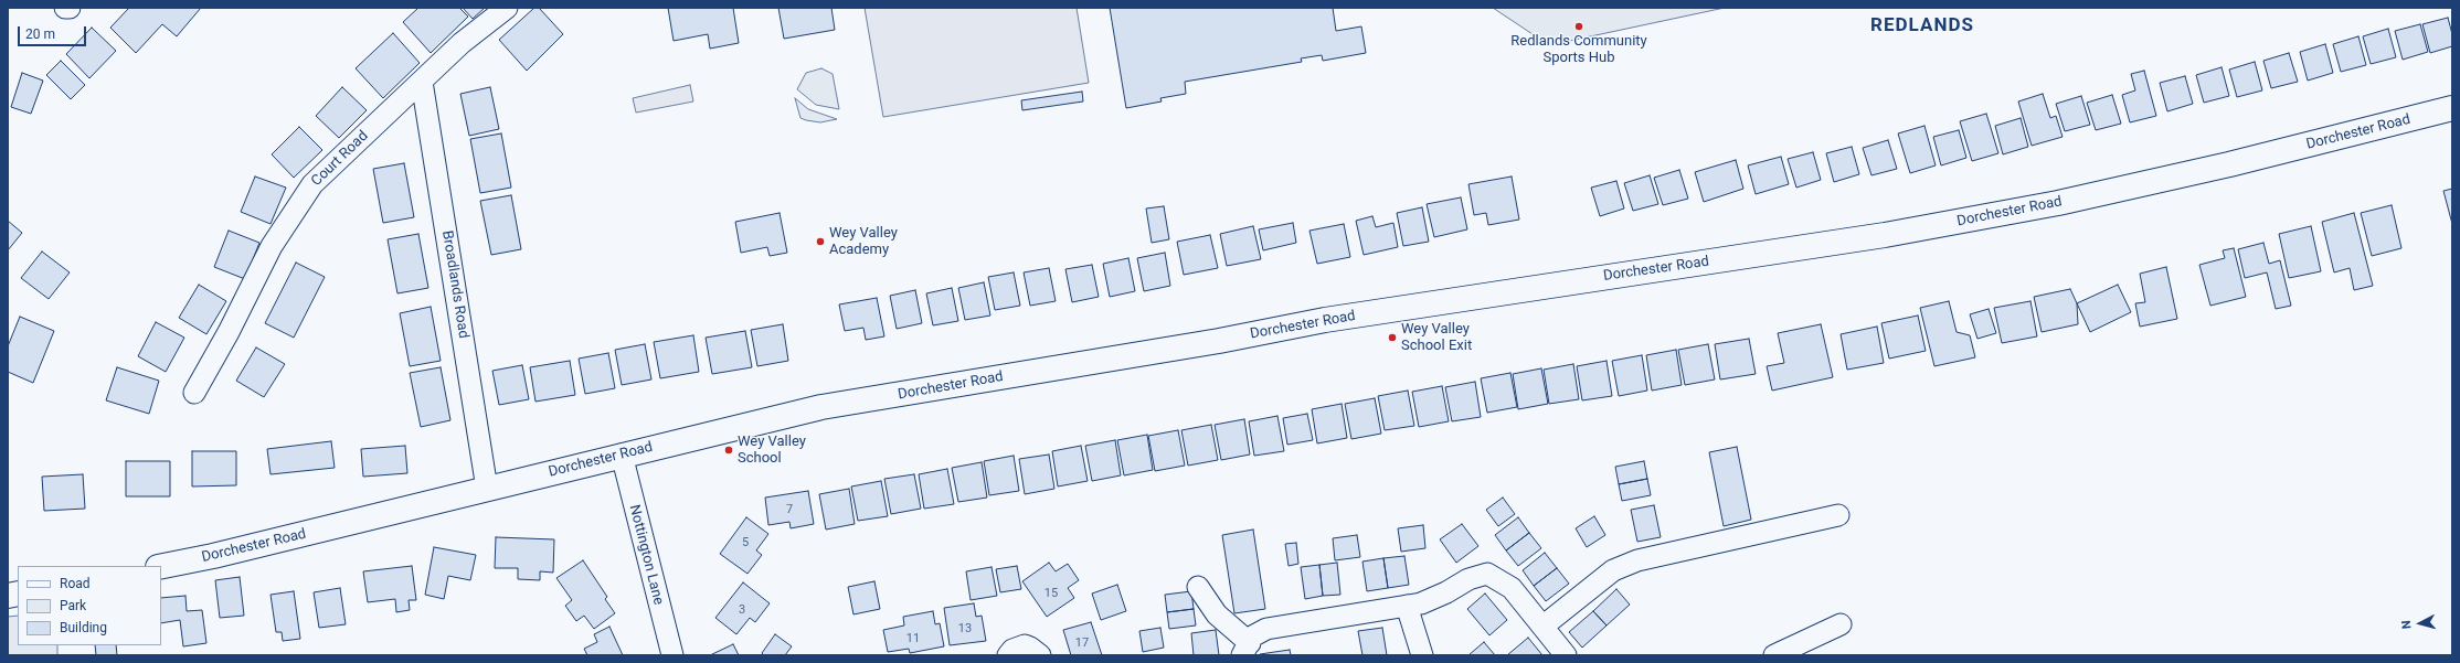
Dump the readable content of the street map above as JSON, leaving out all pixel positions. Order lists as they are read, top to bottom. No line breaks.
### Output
{"streets":{"main road":["Dorchester Road"],"street":["Court Road","Broadlands Road","Nottington Lane"]},"crossings":[["Dorchester Road","Broadlands Road"],["Dorchester Road","Nottington Lane"],["Court Road","Broadlands Road"]],"districts":["REDLANDS"],"places":["Redlands Community Sports Hub","Wey Valley Academy","Wey Valley School Exit","Wey Valley School"],"house_numbers":["7","5","15","3","13","11","17"],"legend":["Road","Park","Building"],"scale_bar":"20 m","north":"left"}
